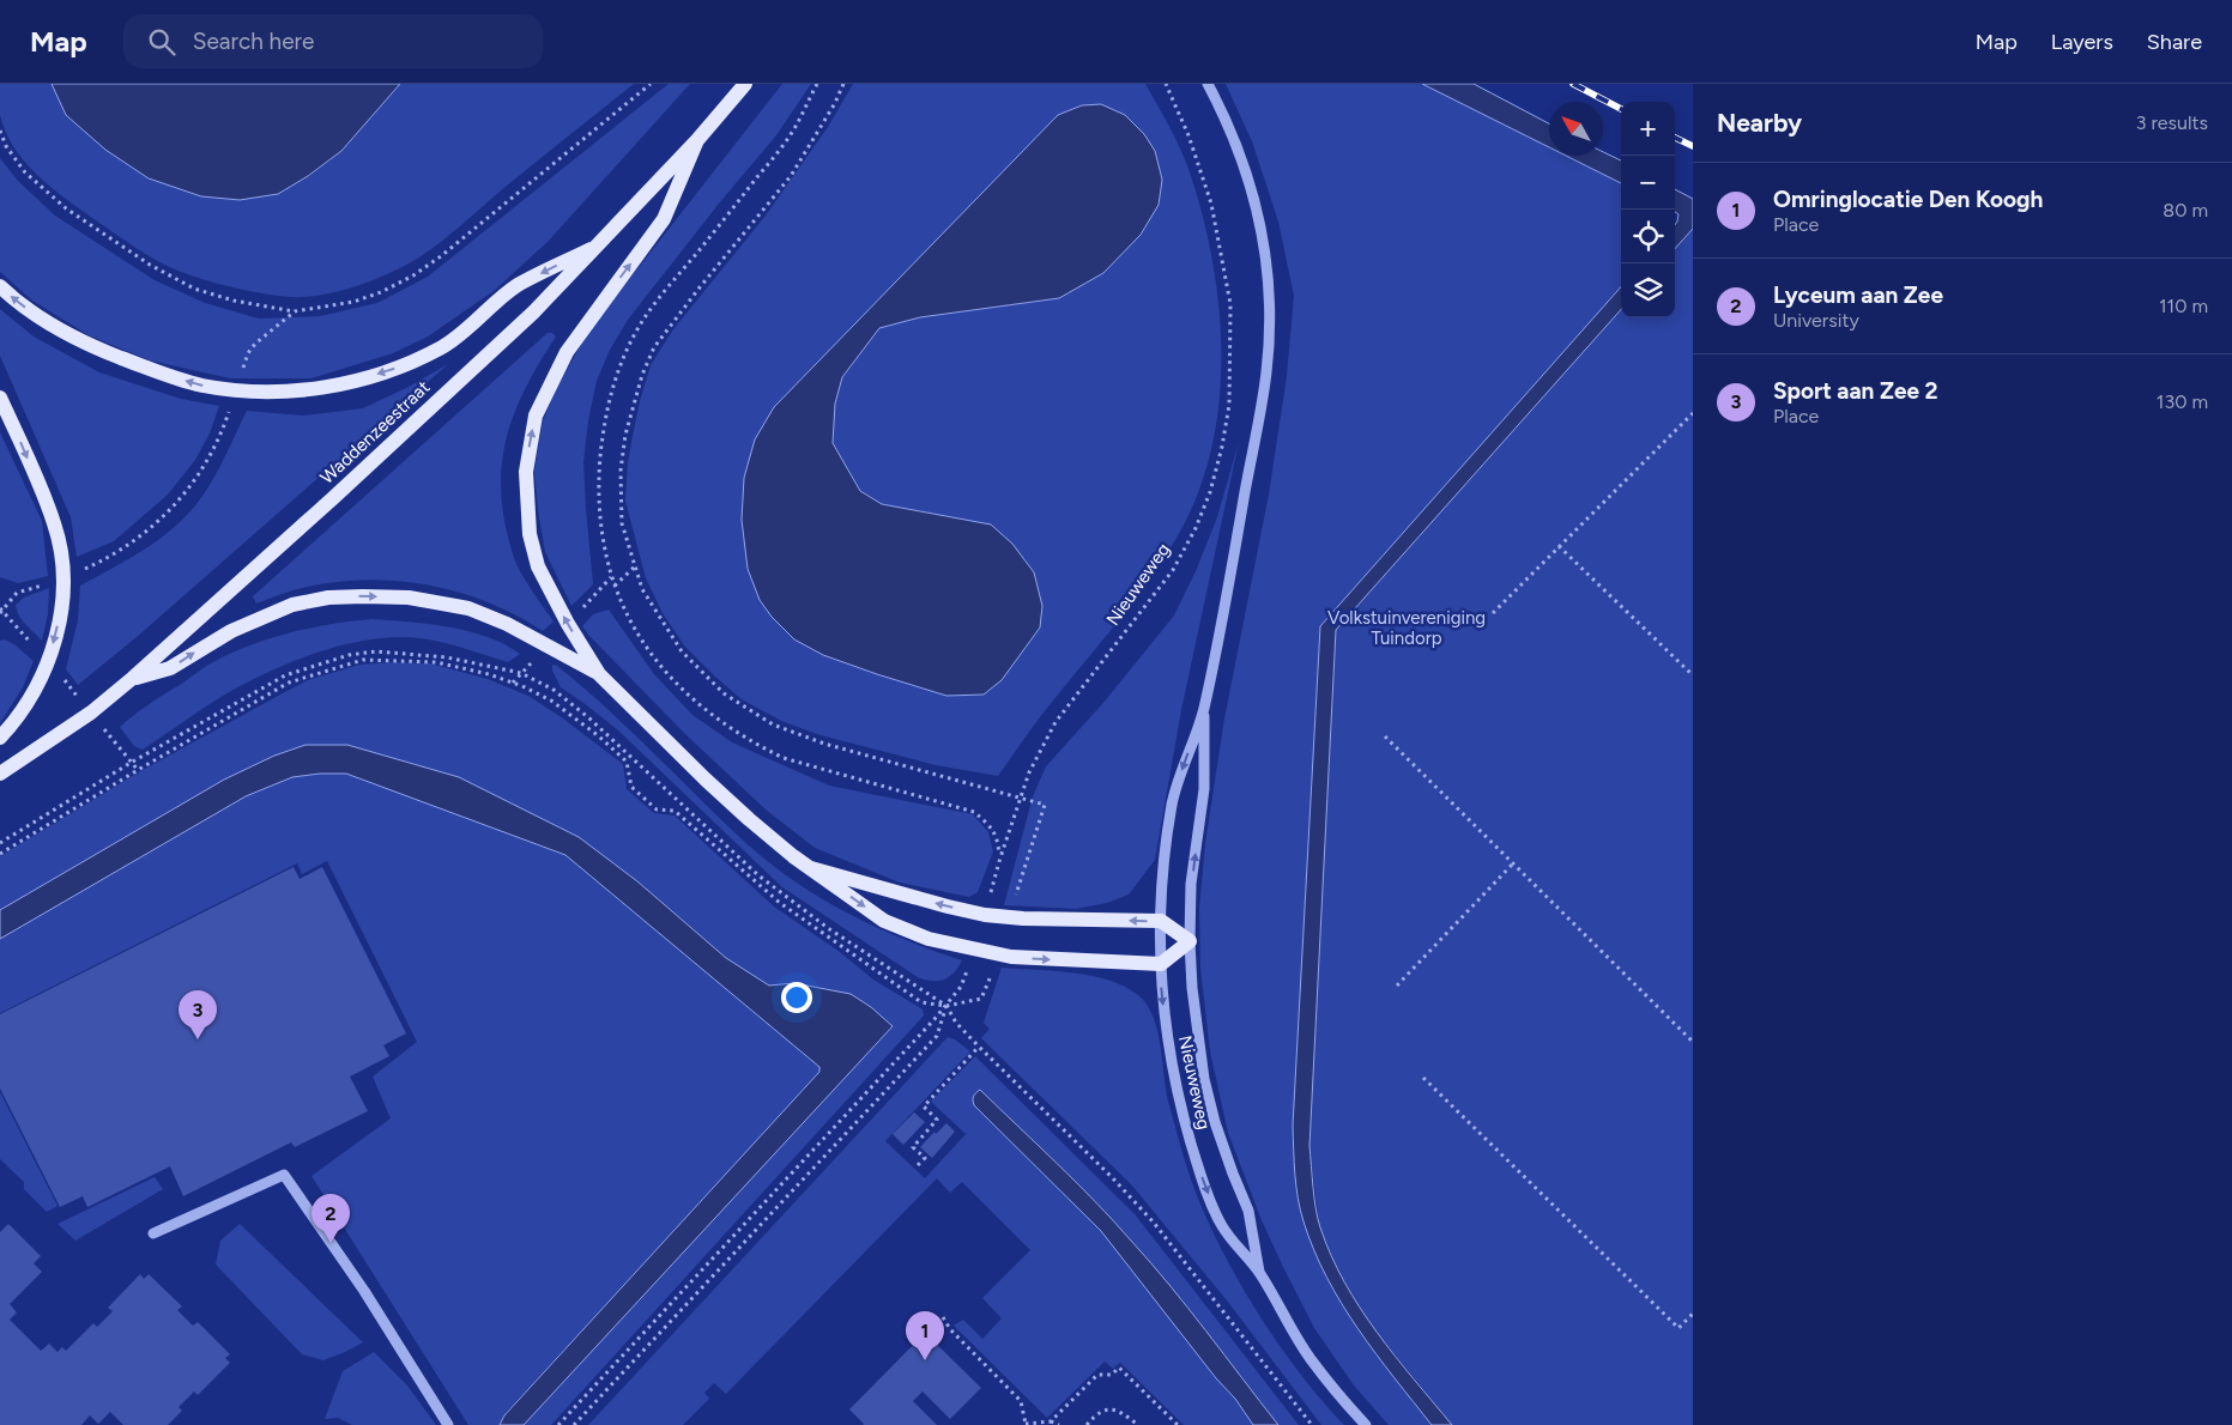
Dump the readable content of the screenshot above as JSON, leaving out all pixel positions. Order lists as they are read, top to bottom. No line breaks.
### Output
{"streets":{"main road":["Waddenzeestraat"],"street":["Nieuweweg"]},"parks":["Volkstuinvereniging Tuindorp"],"north":"top left","page":{"header":"Map","search":"Search here","nav":["Map","Layers","Share"],"heading":["Nearby","3 results"],"map_buttons":["+","−"],"list":[{"mark":"1","name":"Omringlocatie Den Koogh","note":"Place","value":"80 m"},{"mark":"2","name":"Lyceum aan Zee","note":"University","value":"110 m"},{"mark":"3","name":"Sport aan Zee 2","note":"Place","value":"130 m"}],"pins":["3","2","1"]}}
